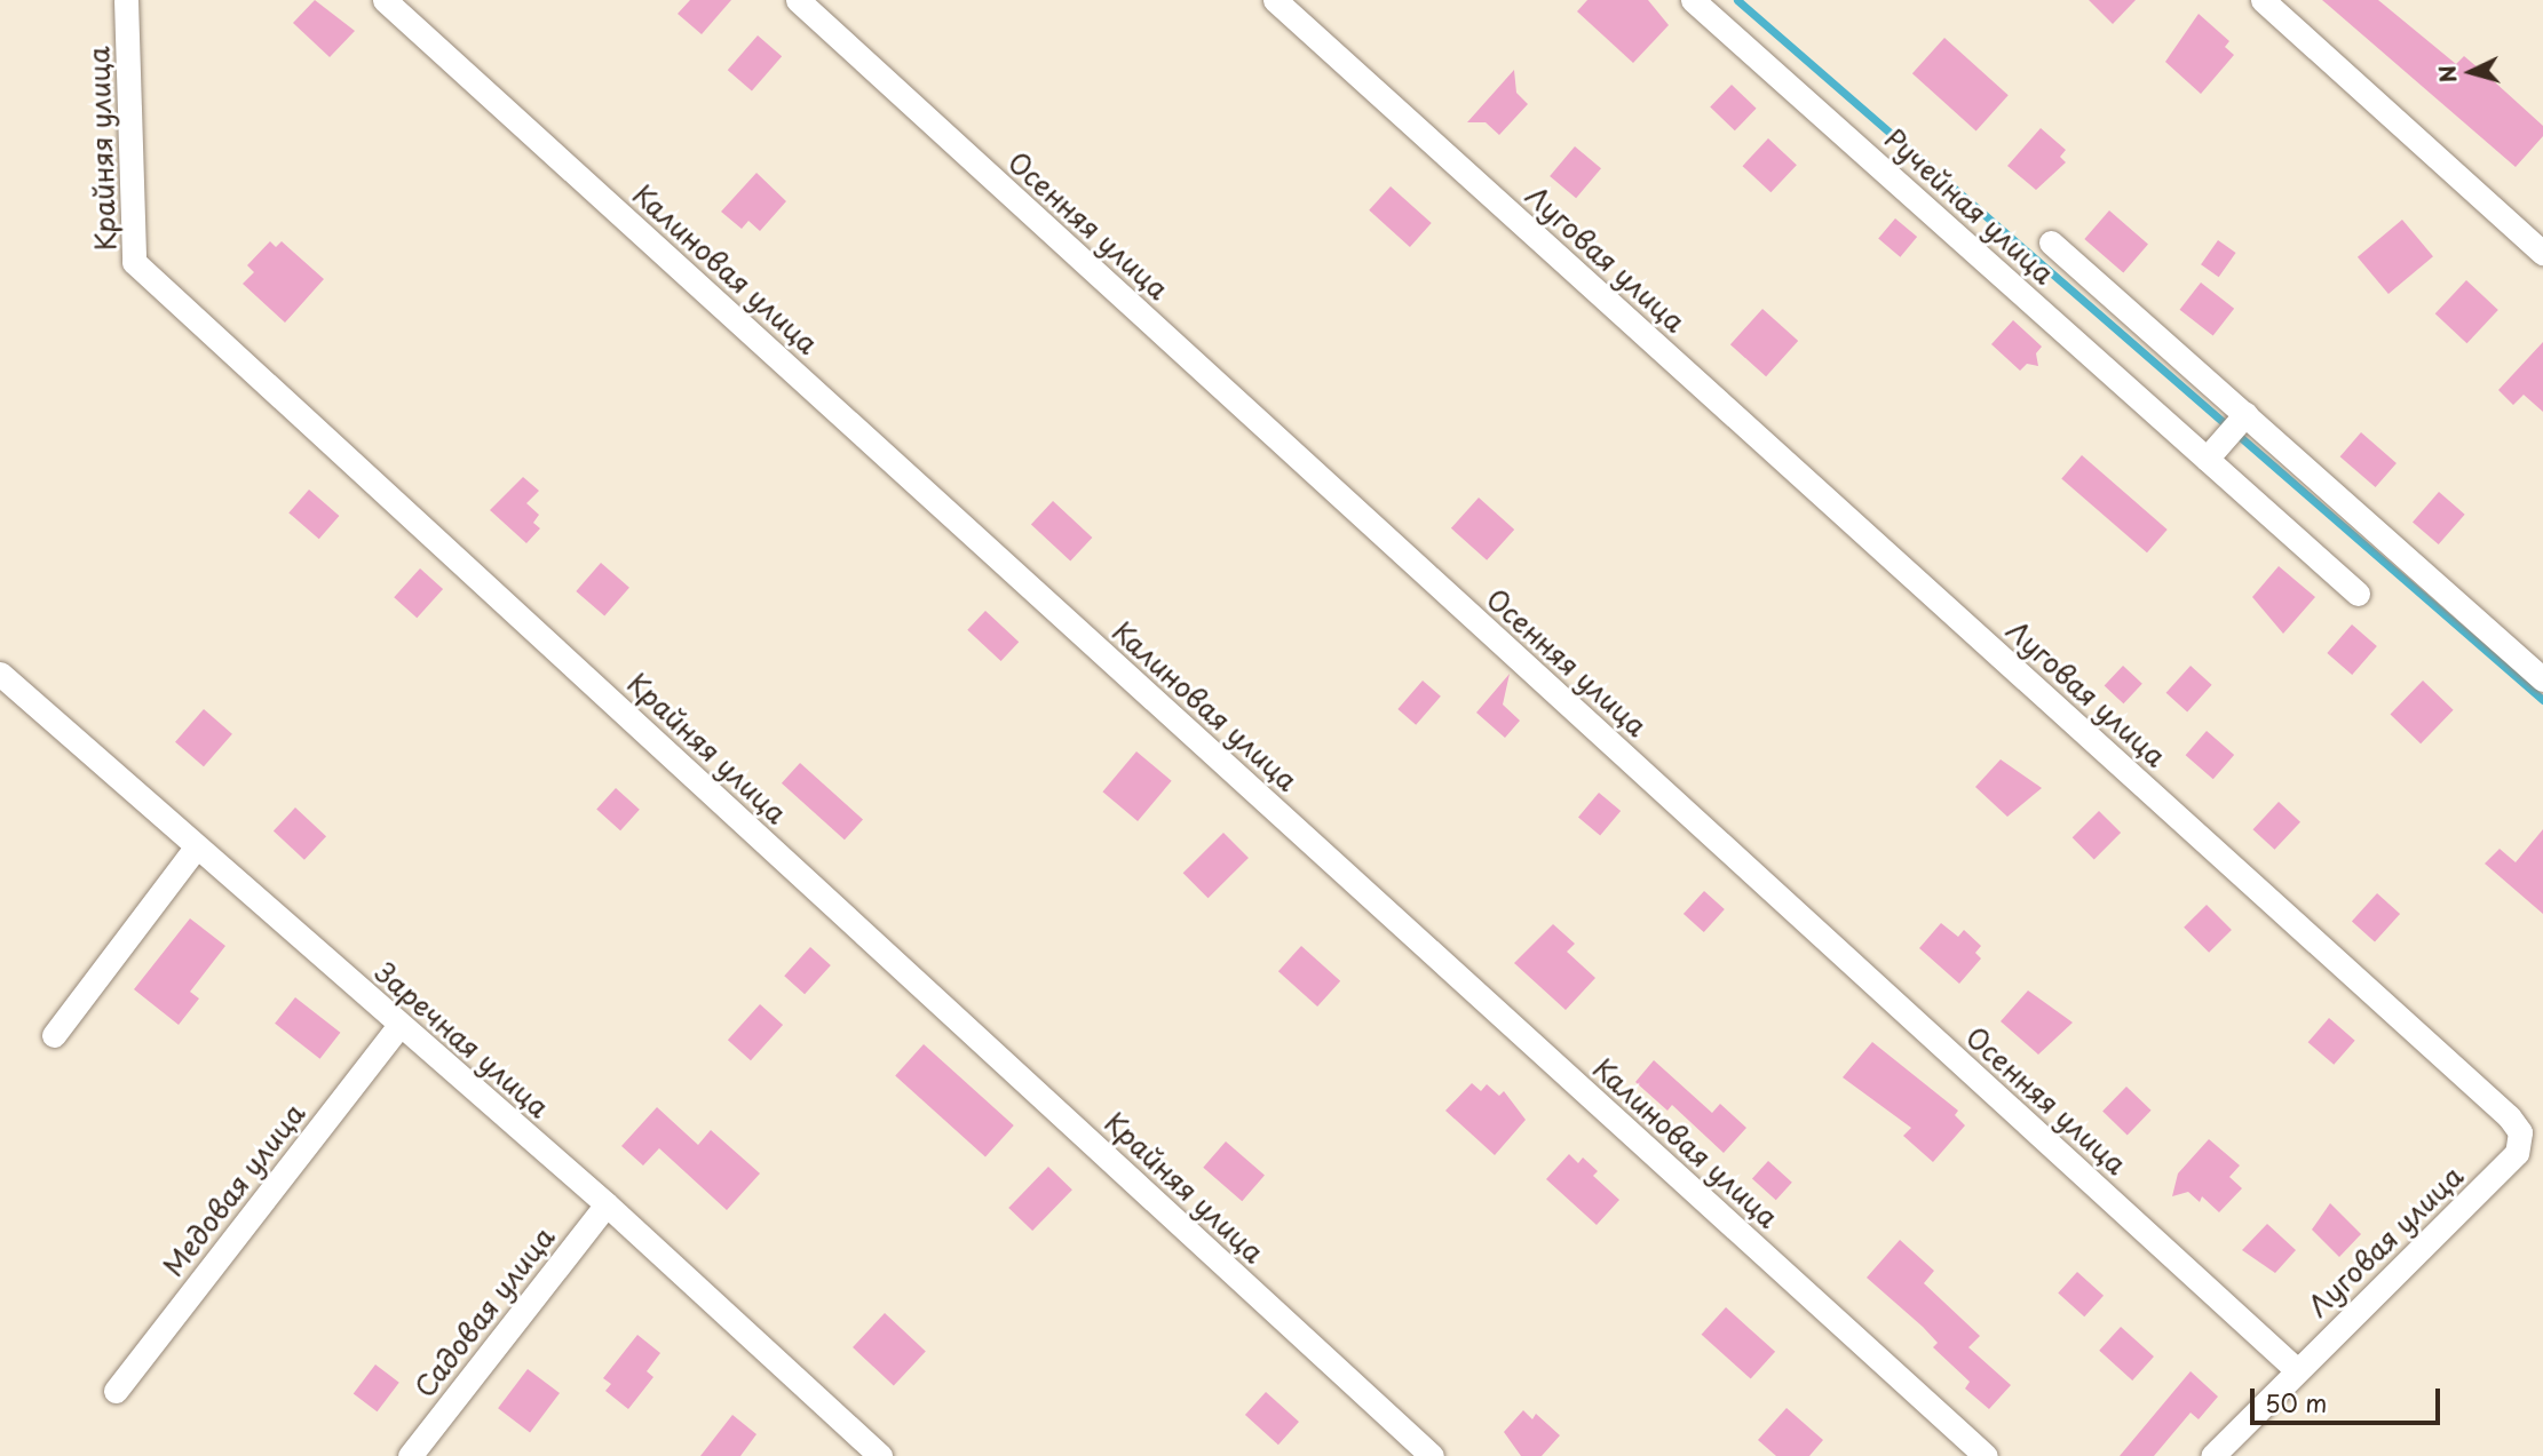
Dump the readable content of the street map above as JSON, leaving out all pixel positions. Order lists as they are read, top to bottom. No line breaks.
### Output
{"streets":{"street":["Крайняя улица","Ручейная улица","Осенняя улица","Луговая улица","Калиновая улица","Заречная улица","Медовая улица","Садовая улица"]},"crossings":[["Осенняя улица","Луговая улица"],["Заречная улица","Медовая улица"],["Заречная улица","Садовая улица"]],"scale_bar":"50 m","north":"left"}
